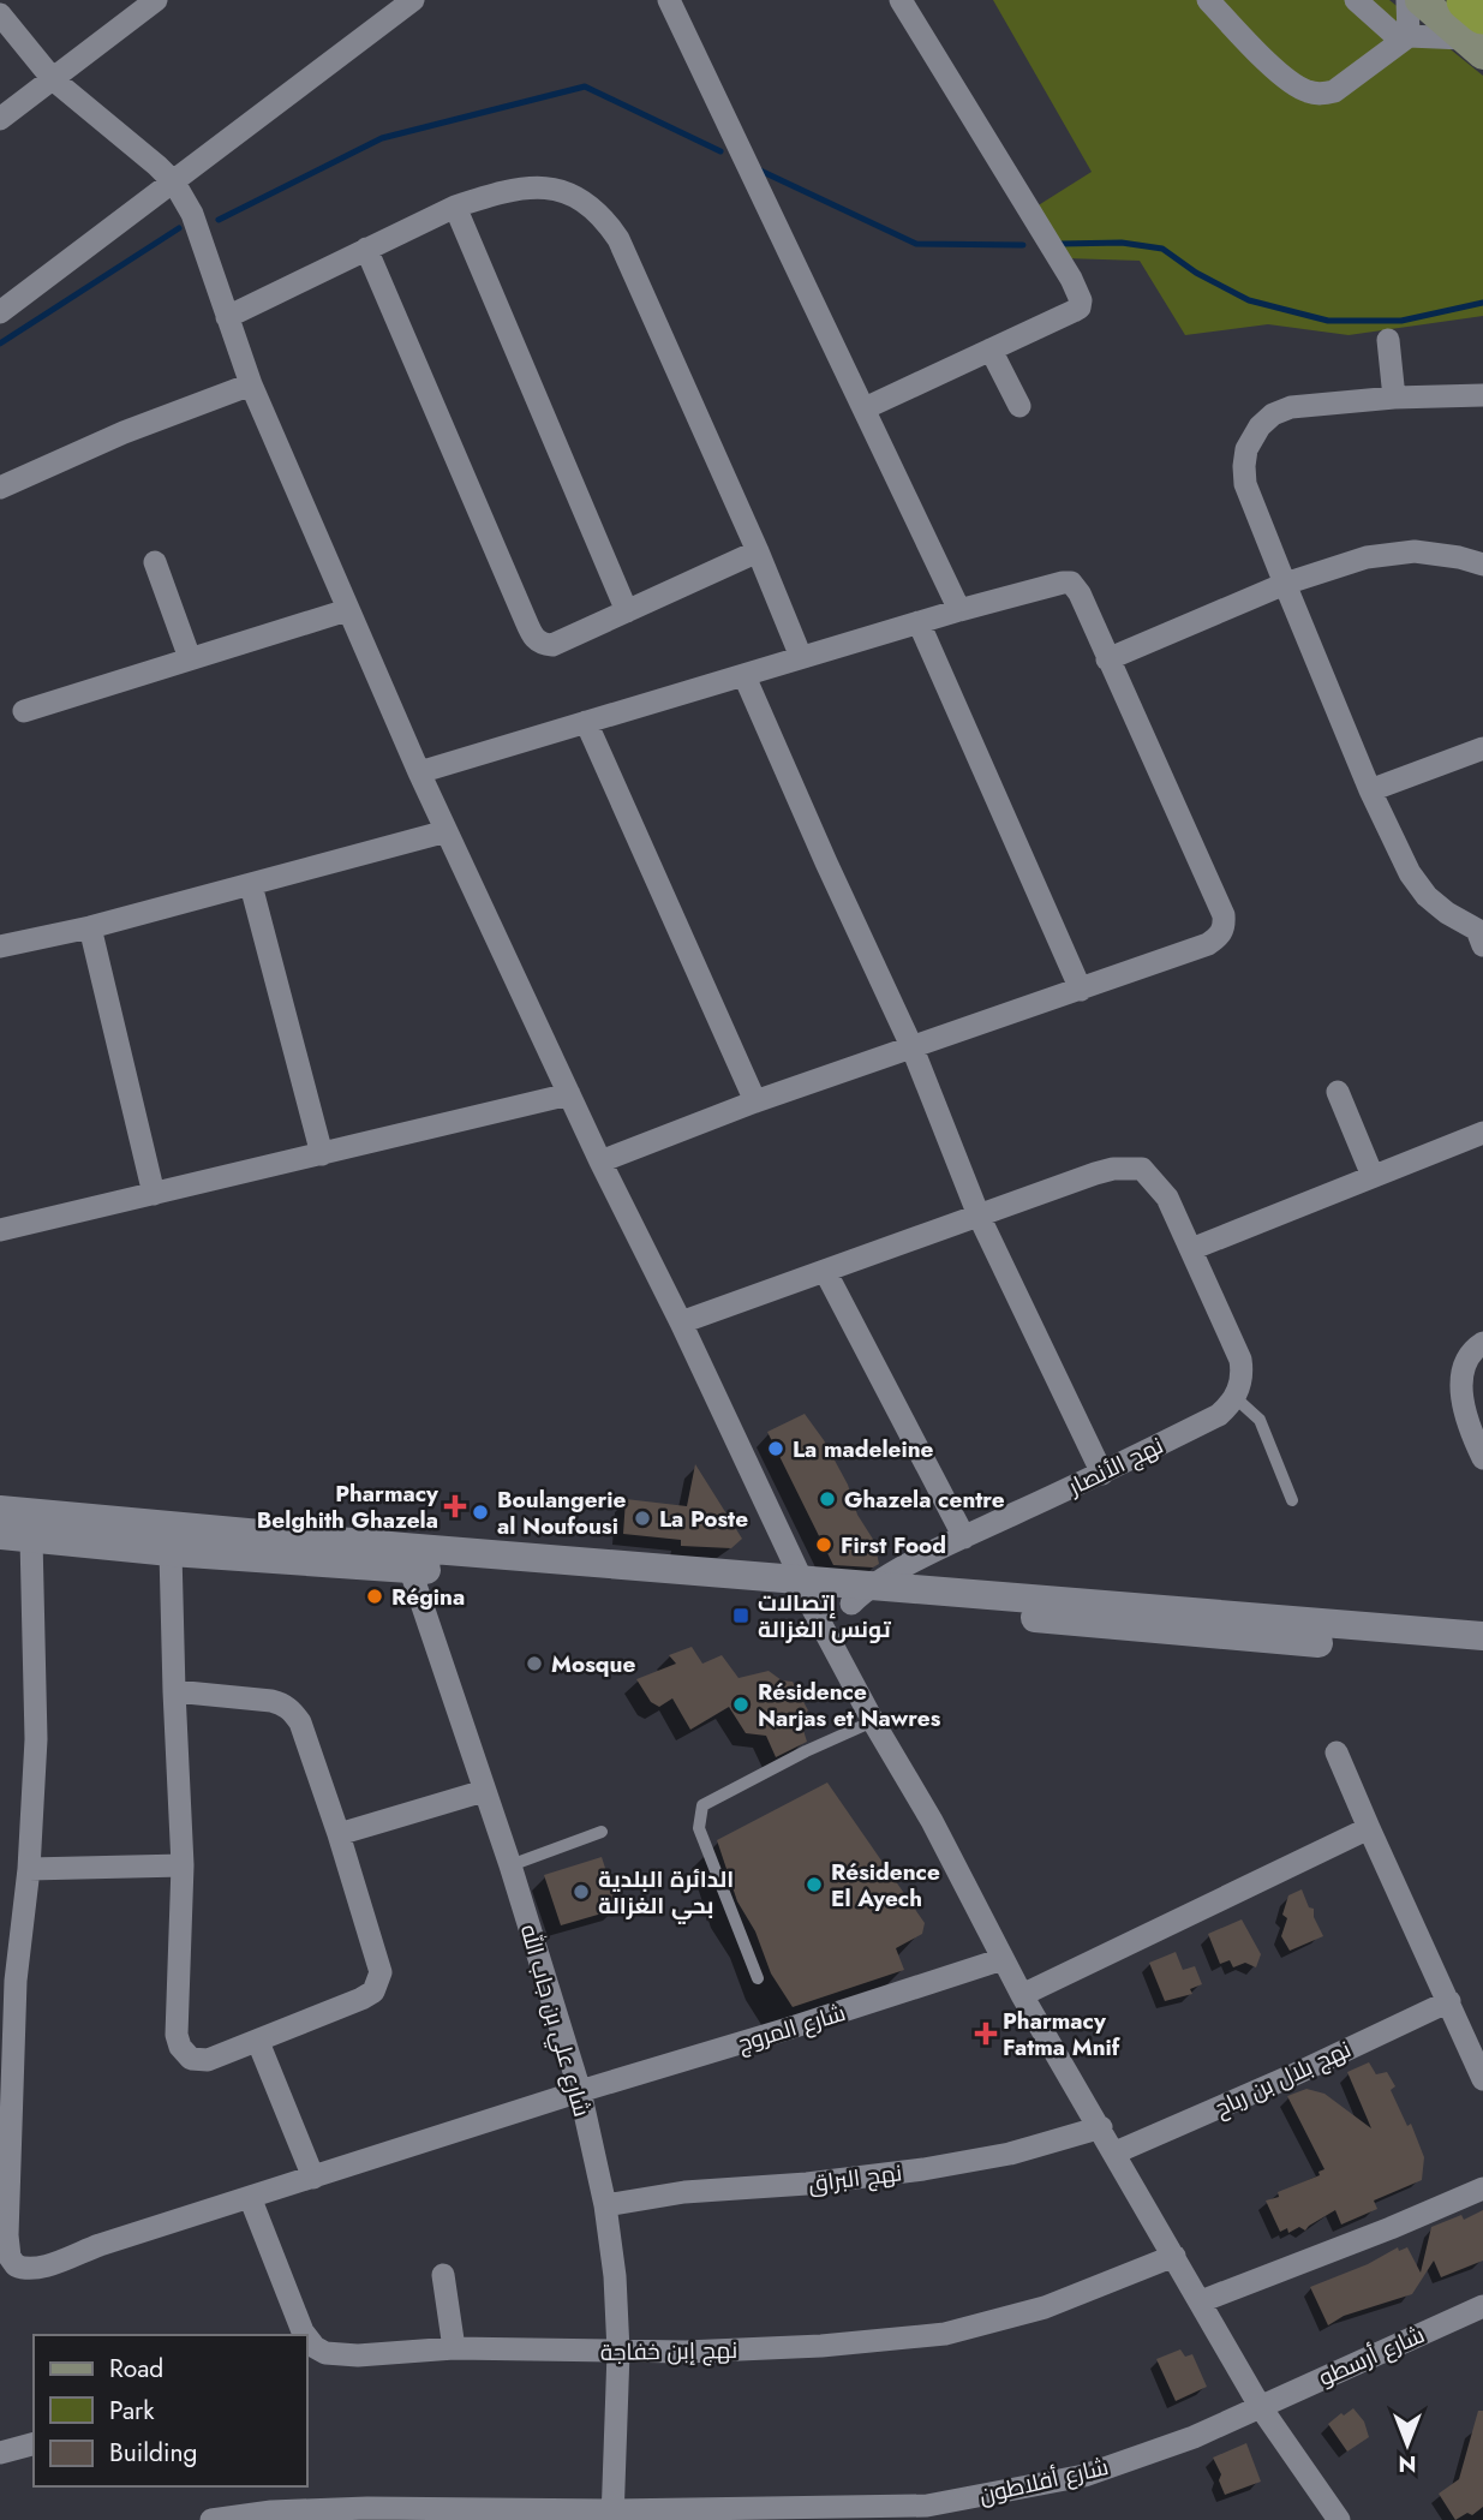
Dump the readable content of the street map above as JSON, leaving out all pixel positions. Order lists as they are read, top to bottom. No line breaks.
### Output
{"streets":{"street":["نهج الأنصار","شارع علي بن جاب الله","شارع المروج","نهج بلال بن رباح","نهج البراق","نهج إبن خفاجة","شارع أرسطو","شارع أفلاطون"]},"crossings":[["شارع علي بن جاب الله","شارع المروج"],["شارع علي بن جاب الله","نهج البراق"],["شارع علي بن جاب الله","نهج إبن خفاجة"],["شارع علي بن جاب الله","شارع أفلاطون"],["شارع المروج","نهج إبن خفاجة"],["شارع أرسطو","شارع أفلاطون"]],"places":{"other":["La madeleine","Ghazela centre","Boulangerie al Noufousi","La Poste","First Food","Régina","Mosque","Résidence Narjas et Nawres","Résidence El Ayech","الدائرة البلدية بحي الغزالة"],"health":["Pharmacy Belghith Ghazela","Pharmacy Fatma Mnif"],"transit":["إتصالات تونس الغزالة"]},"legend":["Road","Park","Building"],"north":"bottom"}
